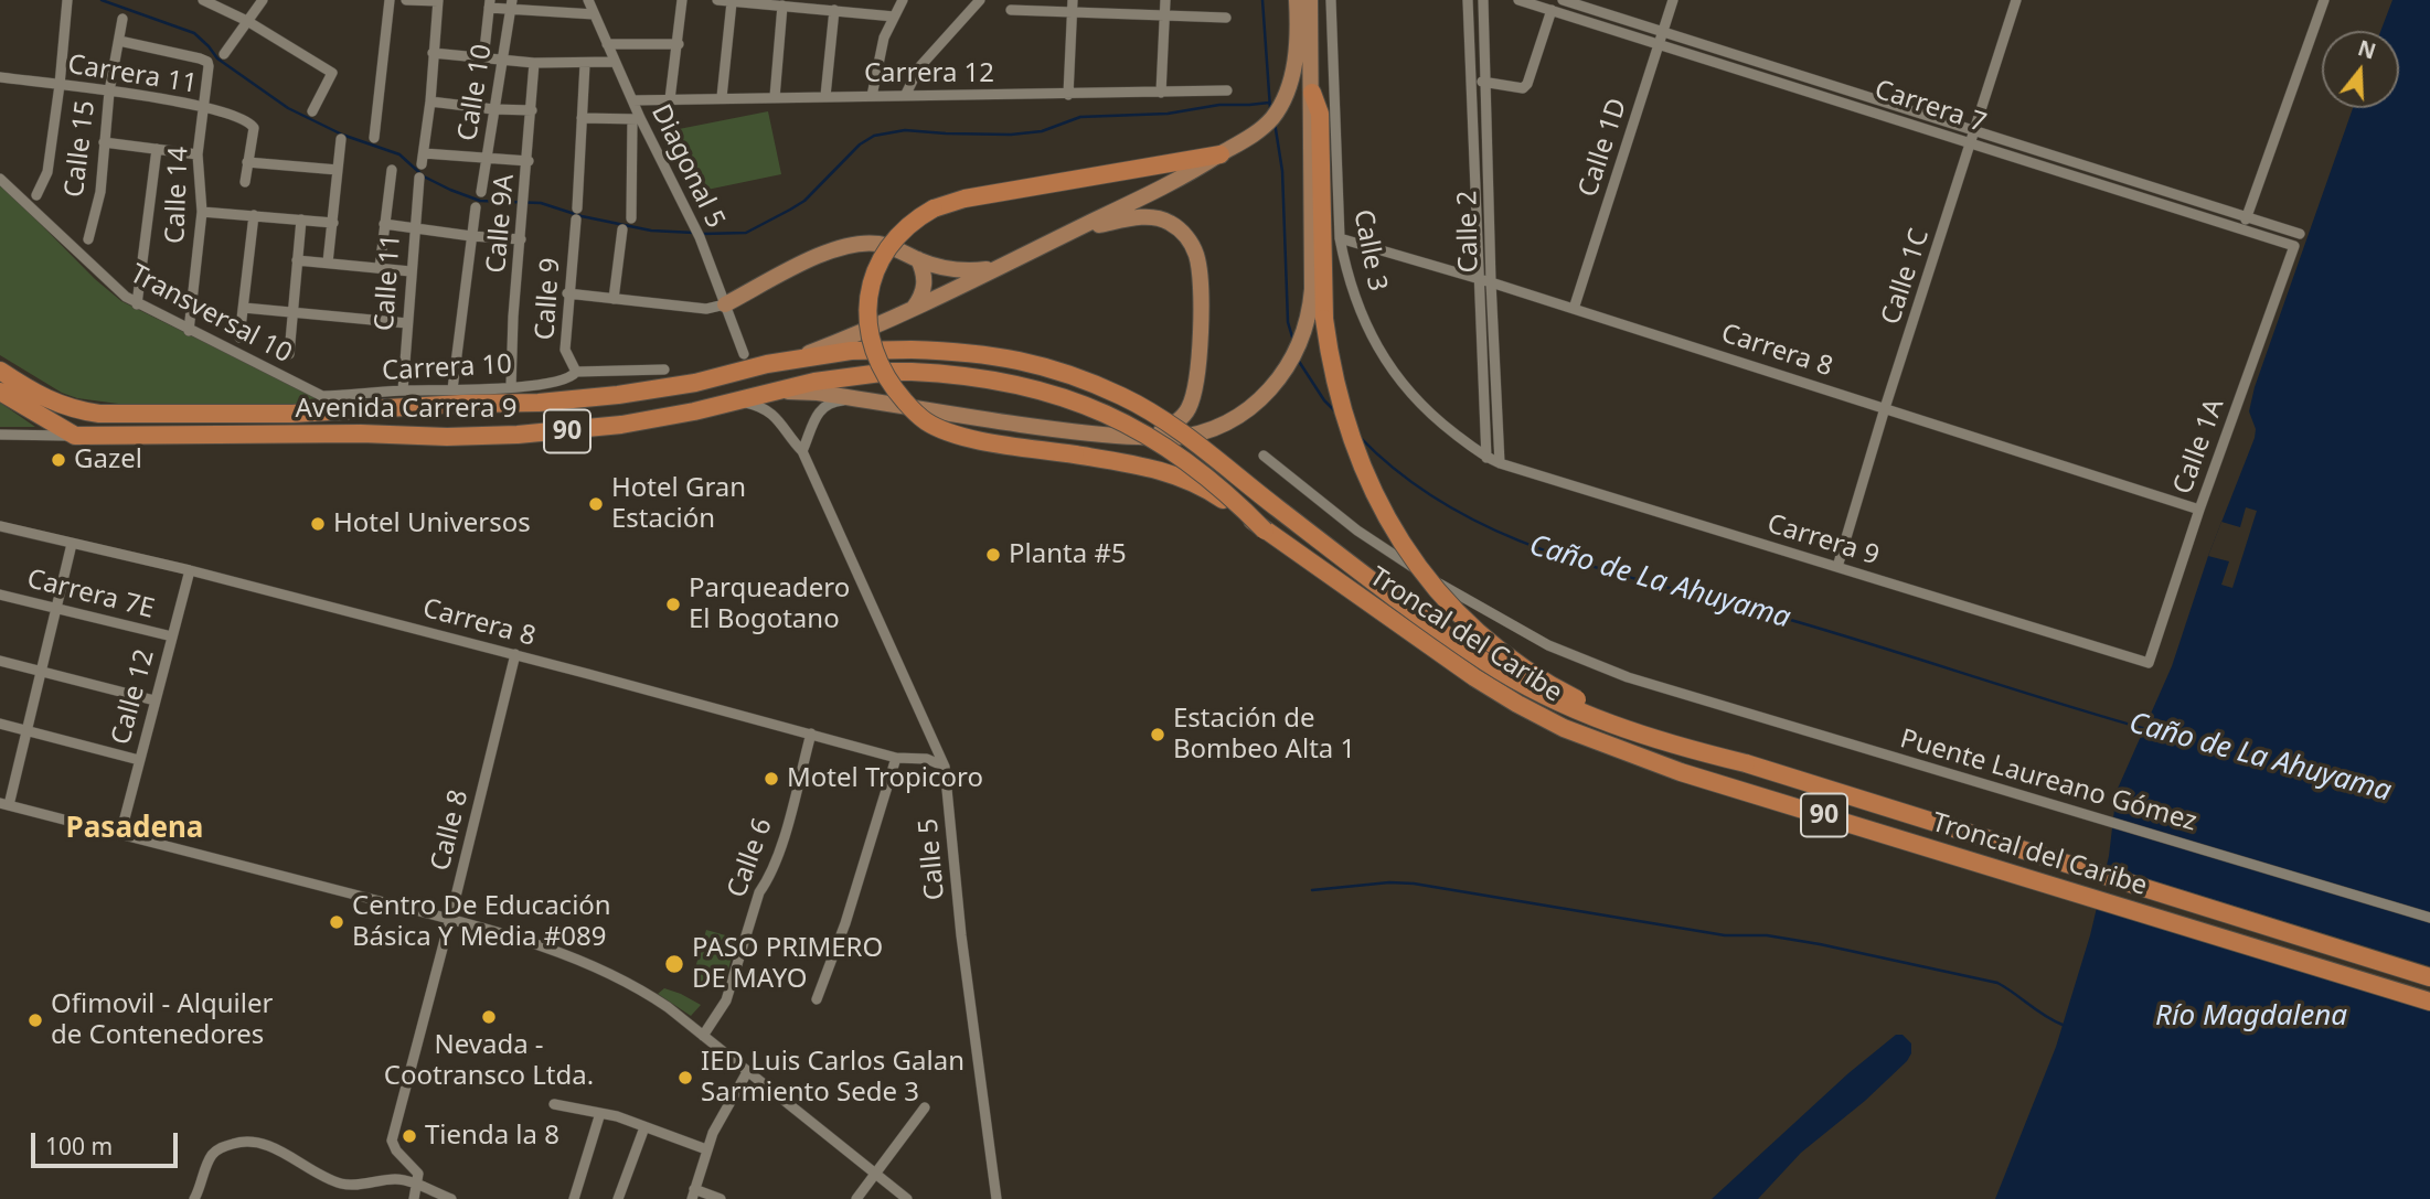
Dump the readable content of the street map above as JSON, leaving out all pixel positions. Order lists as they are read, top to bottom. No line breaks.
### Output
{"streets":{"highway":["Avenida Carrera 9","90","Troncal del Caribe"],"street":["Carrera 12","Carrera 11","Calle 10","Carrera 7","Calle 1D","Calle 15","Diagonal 5","Calle 14","Calle 9A","Calle 2","Calle 3","Calle 1C","Calle 11","Calle 9","Transversal 10","Carrera 8","Carrera 10","Calle 1A","Carrera 9","Carrera 7E","Calle 12","Puente Laureano Gómez","Calle 8","Calle 6","Calle 5"]},"crossings":[["Carrera 12","Diagonal 5"],["Carrera 11","Calle 15"],["Carrera 11","Calle 14"],["Carrera 7","Calle 1D"],["Carrera 7","Calle 1C"],["Carrera 7","Calle 1A"],["Calle 1D","Carrera 8"],["Calle 15","Calle 14"],["Calle 14","Transversal 10"],["Calle 9A","Carrera 10"],["Calle 2","Calle 3"],["Calle 2","Carrera 8"],["Calle 2","Carrera 9"],["Calle 3","Carrera 8"],["Calle 3","Carrera 9"],["Calle 1C","Carrera 8"],["Calle 1C","Carrera 9"],["Calle 11","Carrera 10"],["Calle 9","Carrera 10"],["Transversal 10","Carrera 10"],["Transversal 10","Avenida Carrera 9"],["Carrera 8","Calle 1A"],["Carrera 8","Calle 12"],["Carrera 8","Calle 8"],["Carrera 8","Calle 6"],["Carrera 8","Calle 5"],["Avenida Carrera 9","Troncal del Caribe"],["Avenida Carrera 9","Calle 5"],["Calle 1A","Carrera 9"],["Carrera 7E","Calle 12"]],"districts":["Pasadena"],"water":["Caño de La Ahuyama","Río Magdalena"],"places":["Gazel","Hotel Gran Estación","Hotel Universos","Planta #5","Parqueadero El Bogotano","Estación de Bombeo Alta 1","Motel Tropicoro","Centro De Educación Básica Y Media #089","PASO PRIMERO DE MAYO","Nevada - Cootransco Ltda.","Ofimovil - Alquiler de Contenedores","IED Luis Carlos Galan Sarmiento Sede 3","Tienda la 8"],"scale_bar":"100 m","north":"top"}
